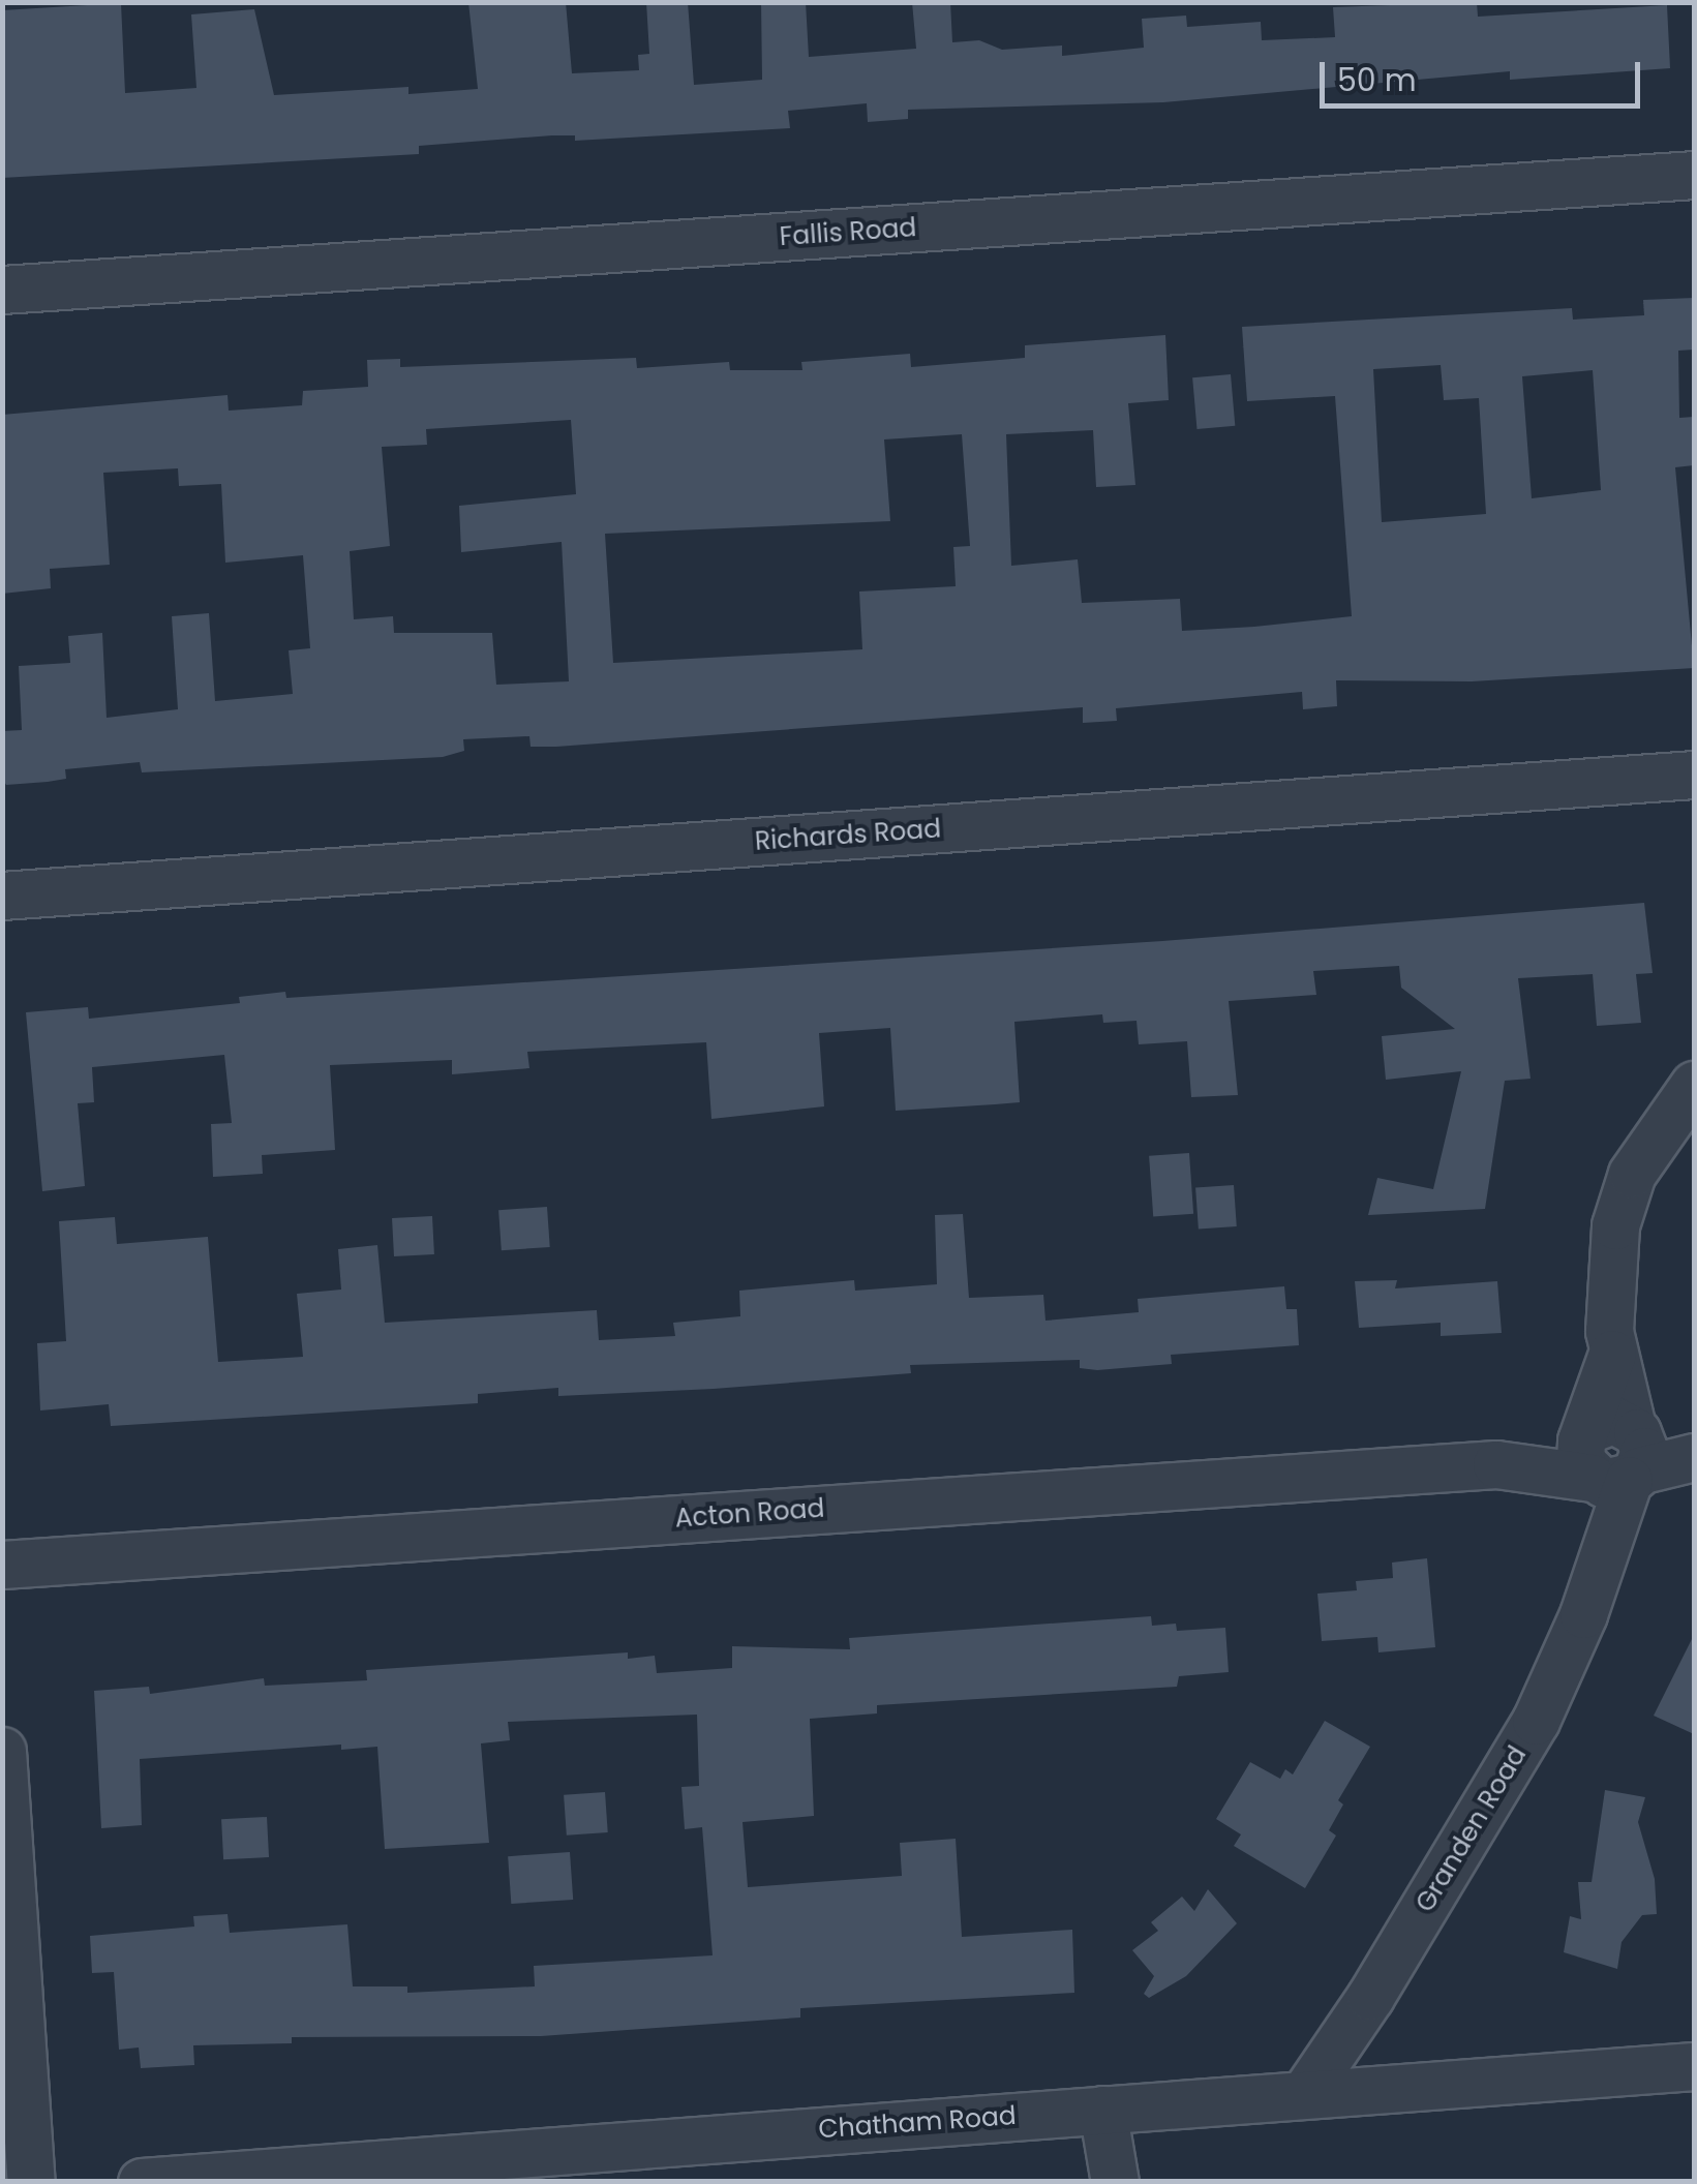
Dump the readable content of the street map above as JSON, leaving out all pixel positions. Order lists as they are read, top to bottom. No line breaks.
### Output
{"streets":{"street":["Fallis Road","Richards Road","Acton Road","Granden Road","Chatham Road"]},"crossings":[["Acton Road","Granden Road"],["Granden Road","Chatham Road"]],"scale_bar":"50 m"}
